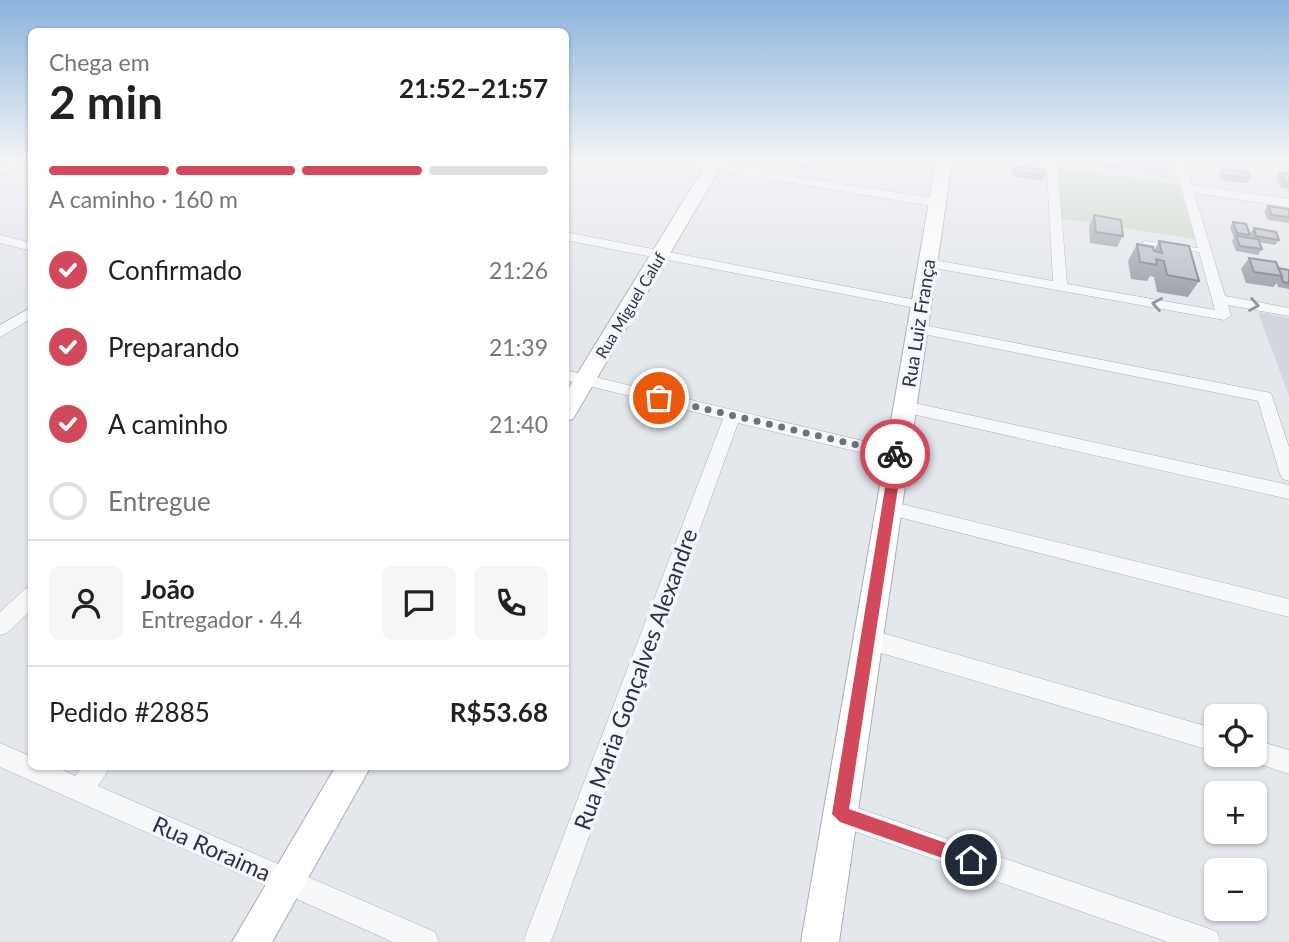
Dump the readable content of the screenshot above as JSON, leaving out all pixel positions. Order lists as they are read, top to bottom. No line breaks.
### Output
{"streets":{"main road":["Rua Miguel Caluf","Rua Luiz França"],"street":["Rua Maria Gonçalves Alexandre","Rua Roraima"]},"page":{"heading":["2 min","Chega em","21:52–21:57"],"panel":["João","Entregador · 4.4","Pedido #2885","R$53.68"],"bar":"A caminho · 160 m","list":[["Confirmado","21:26"],["Preparando","21:39"],["A caminho","21:40"],"Entregue"],"map_buttons":["+","−"]}}
